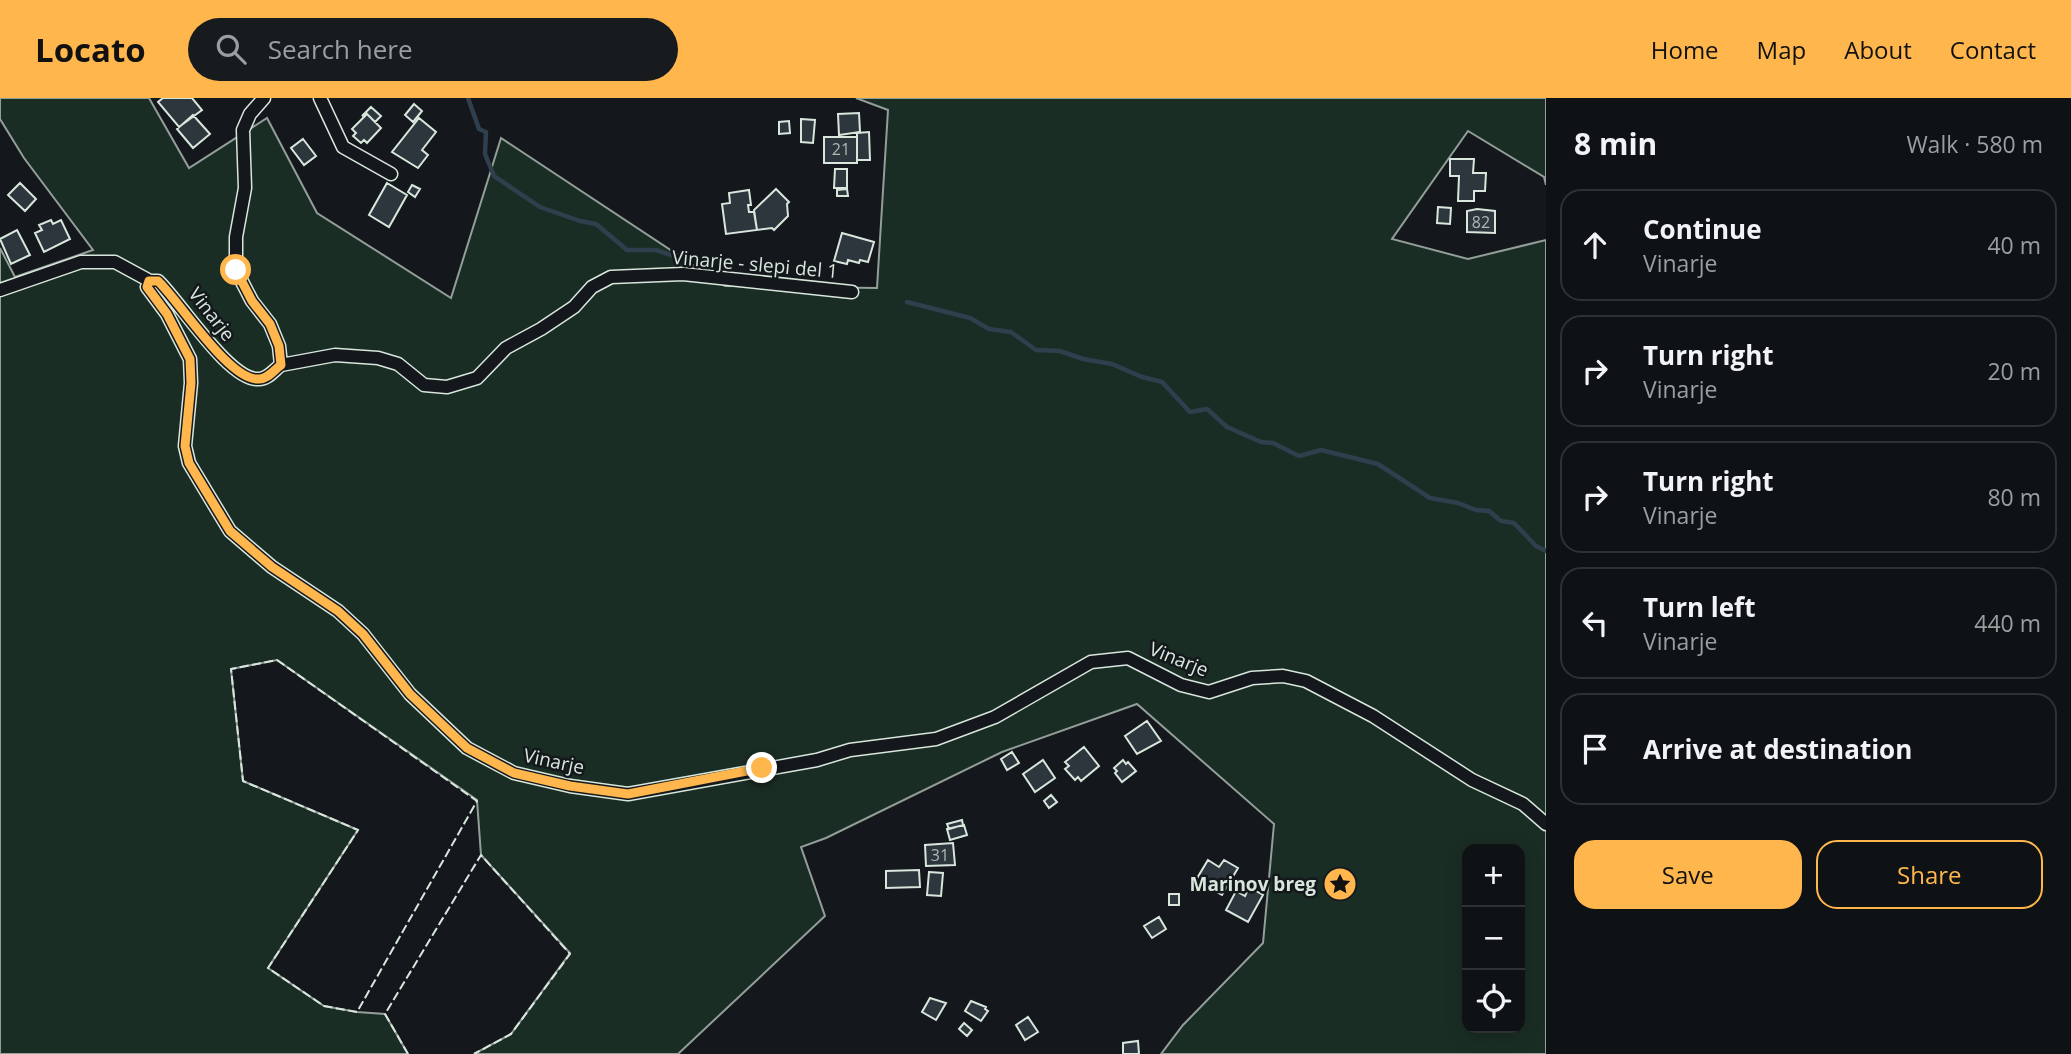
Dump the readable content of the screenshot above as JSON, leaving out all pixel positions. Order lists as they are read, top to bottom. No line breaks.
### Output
{"streets":{"street":["Vinarje - slepi del 1","Vinarje"]},"crossings":[["Vinarje - slepi del 1","Vinarje"]],"places":{"place":["Marinov breg"]},"house_numbers":["21","82","31"],"page":{"header":"Locato","search":"Search here","nav":["Home","Map","About","Contact"],"heading":["8 min","Walk · 580 m"],"list":[["Continue","Vinarje","40 m"],["Turn right","Vinarje","20 m"],["Turn right","Vinarje","80 m"],["Turn left","Vinarje","440 m"],"Arrive at destination"],"buttons":["Save","Share"],"map_buttons":["+","−"]}}
